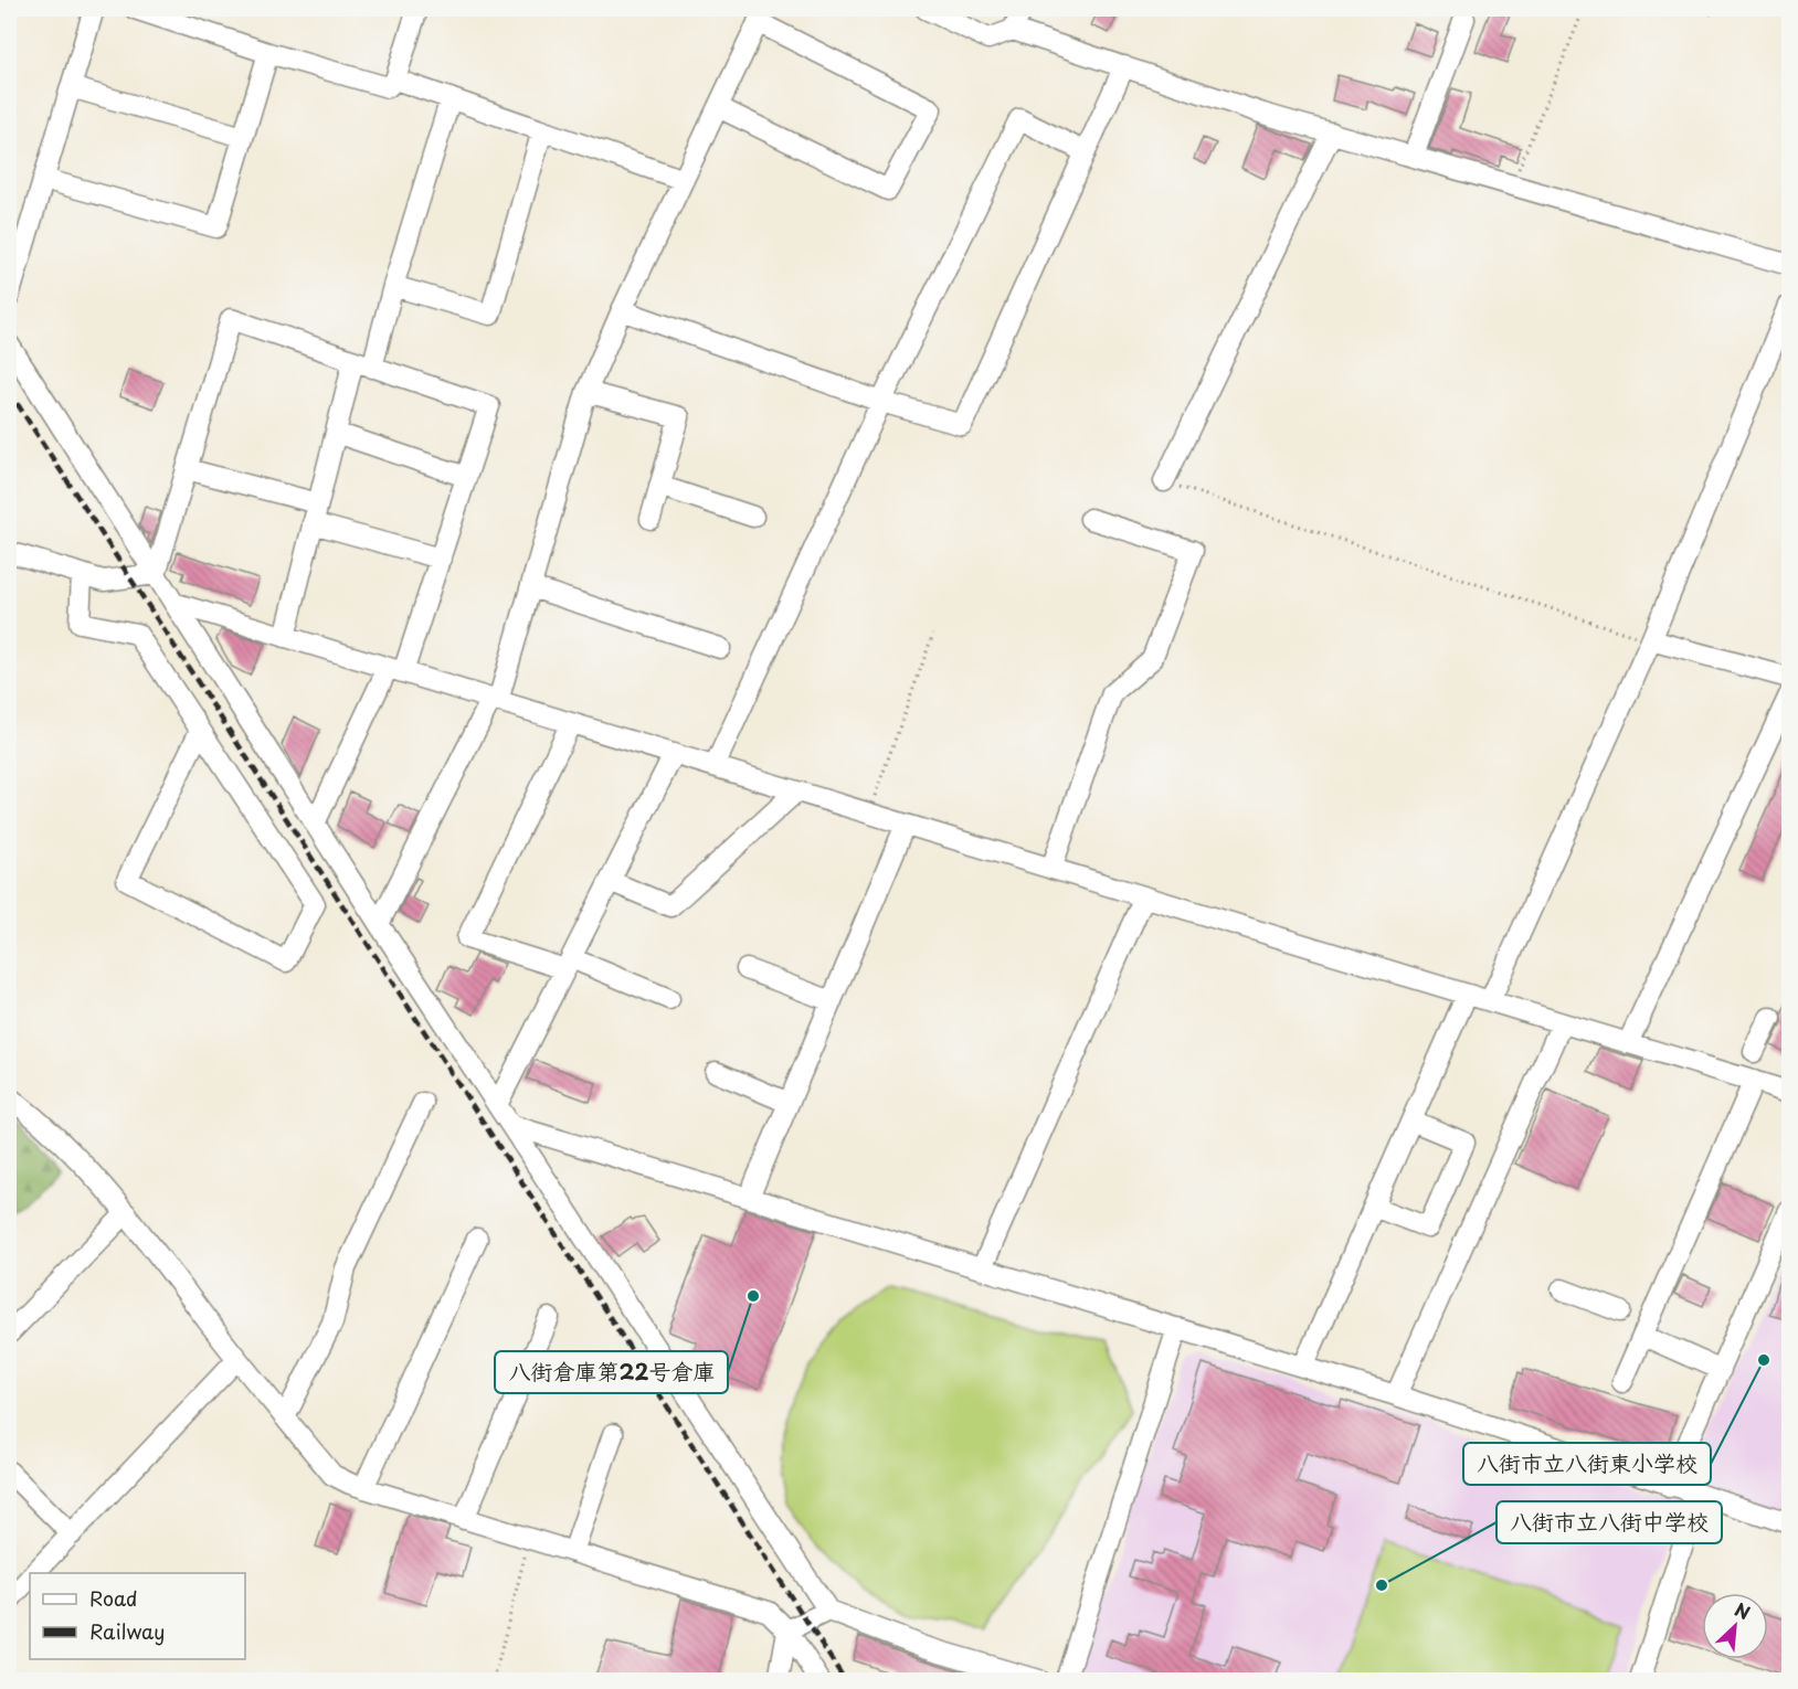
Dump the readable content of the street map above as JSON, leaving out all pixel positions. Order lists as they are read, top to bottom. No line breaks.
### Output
{"places":["八街倉庫第22号倉庫","八街市立八街東小学校","八街市立八街中学校"],"legend":["Road","Railway"],"north":"top right"}
